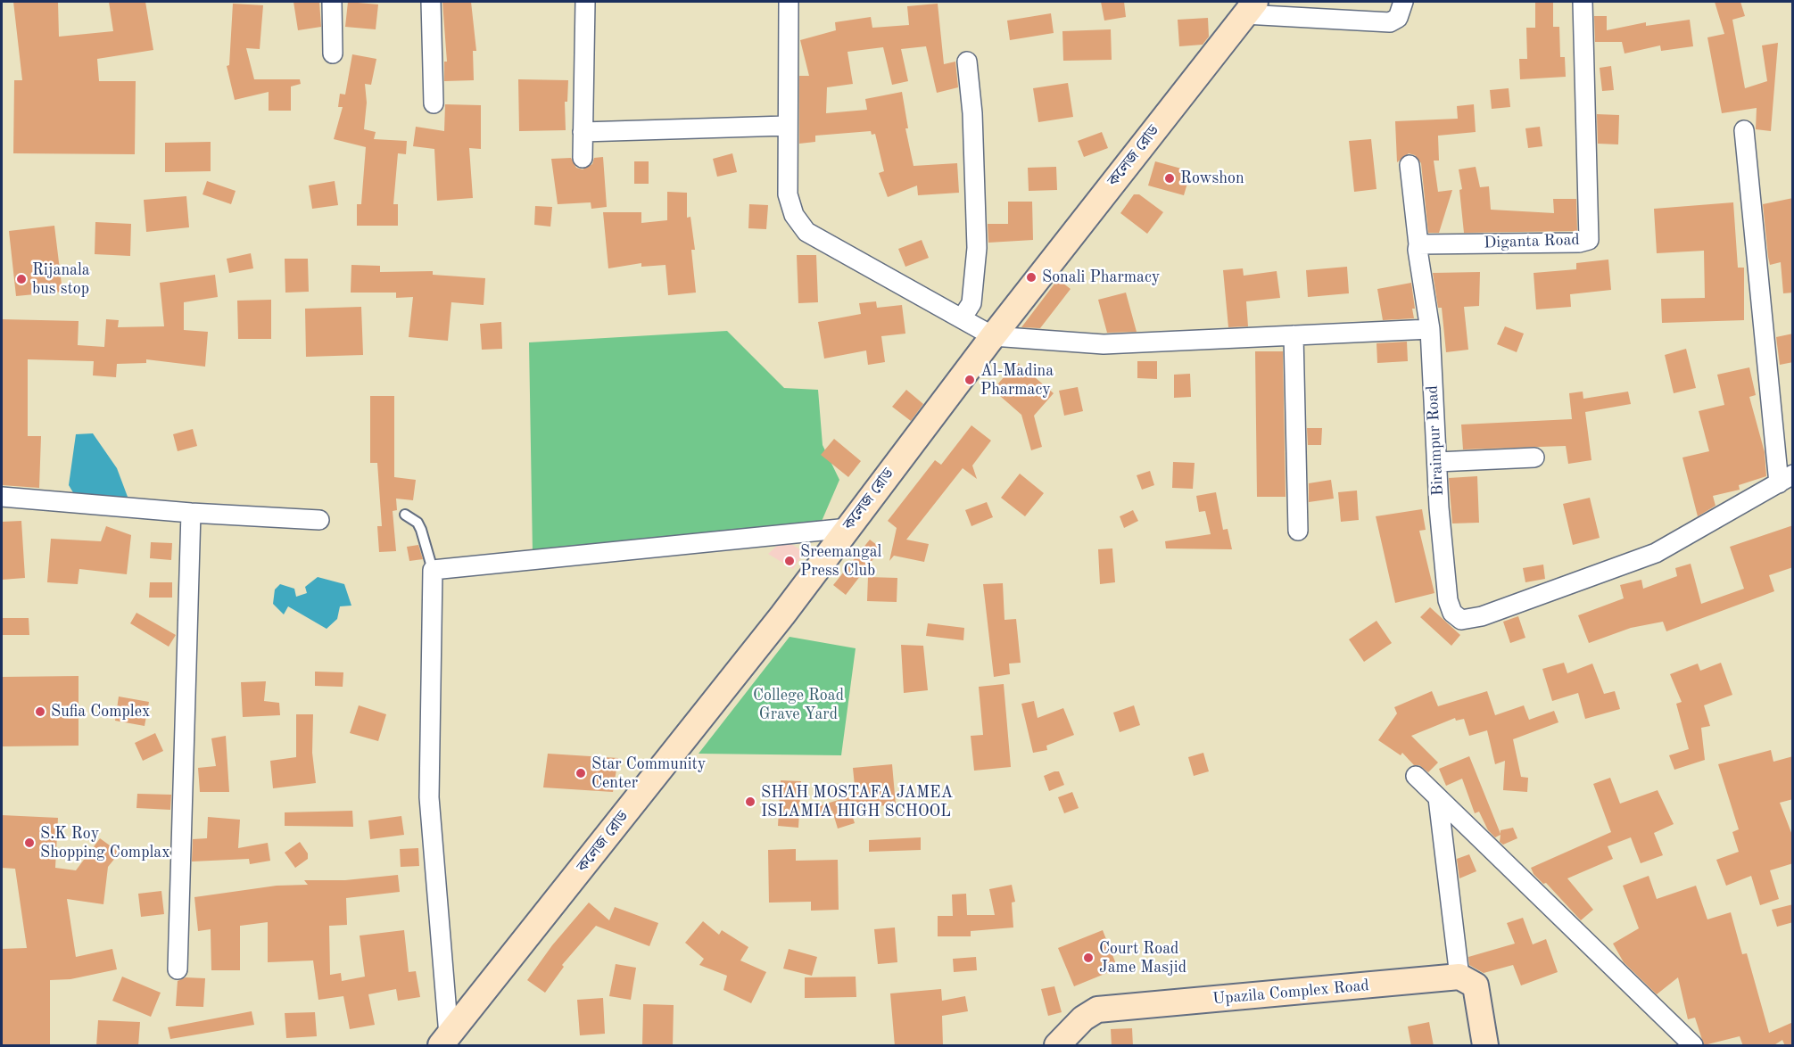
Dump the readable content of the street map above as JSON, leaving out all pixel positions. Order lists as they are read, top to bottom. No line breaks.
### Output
{"streets":{"main road":["কলেজ রোড","Upazila Complex Road"],"street":["Diganta Road","Biraimpur Road"]},"parks":["College Road Grave Yard"],"places":["Rowshon","Sonali Pharmacy","Rijanala bus stop","Al-Madina Pharmacy","Sreemangal Press Club","Sufia Complex","Star Community Center","SHAH MOSTAFA JAMEA ISLAMIA HIGH SCHOOL","S.K Roy Shopping Complax","Court Road Jame Masjid"]}
